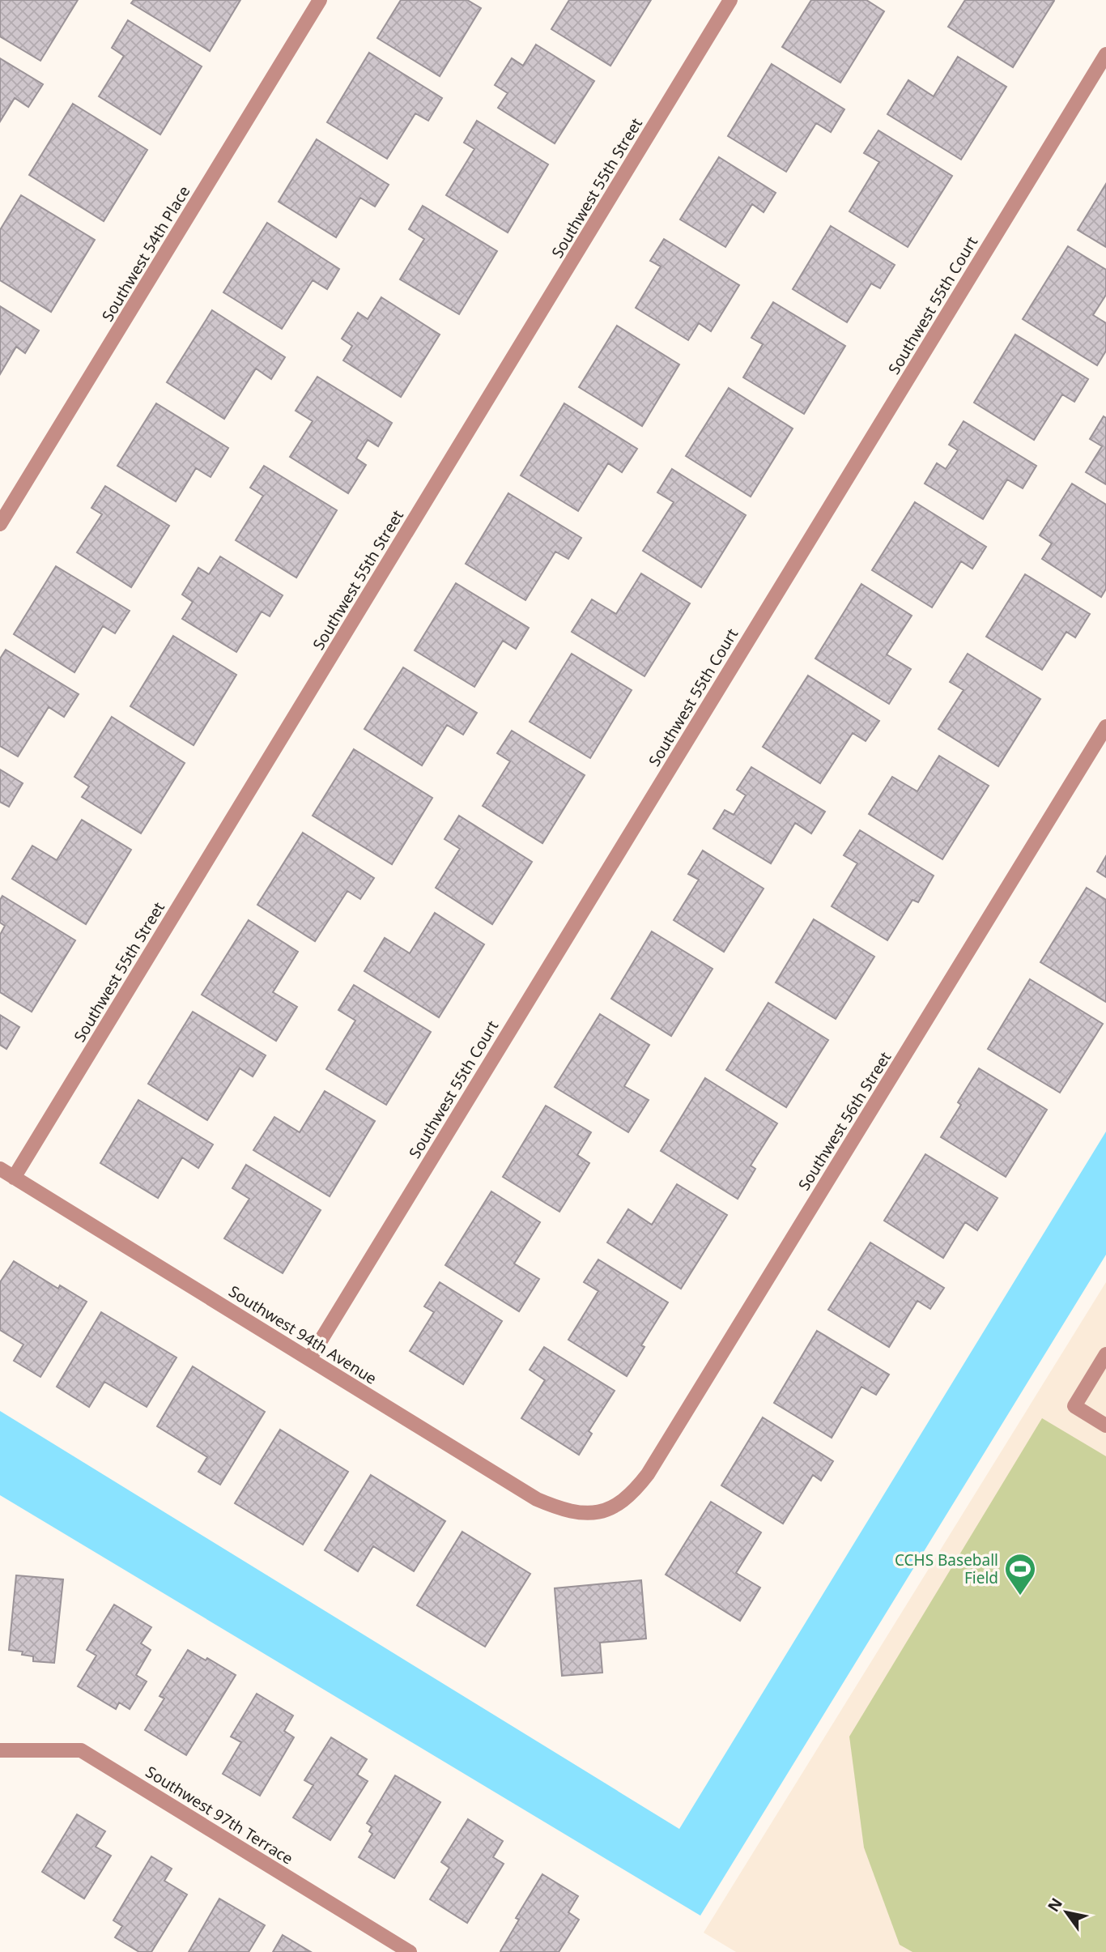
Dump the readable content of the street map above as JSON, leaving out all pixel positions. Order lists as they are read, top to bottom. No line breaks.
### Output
{"streets":{"street":["Southwest 55th Street","Southwest 54th Place","Southwest 55th Court","Southwest 56th Street","Southwest 94th Avenue","Southwest 97th Terrace"]},"crossings":[["Southwest 55th Street","Southwest 94th Avenue"],["Southwest 55th Court","Southwest 94th Avenue"],["Southwest 56th Street","Southwest 94th Avenue"]],"places":{"sports":["CCHS Baseball Field"]},"north":"top left"}
